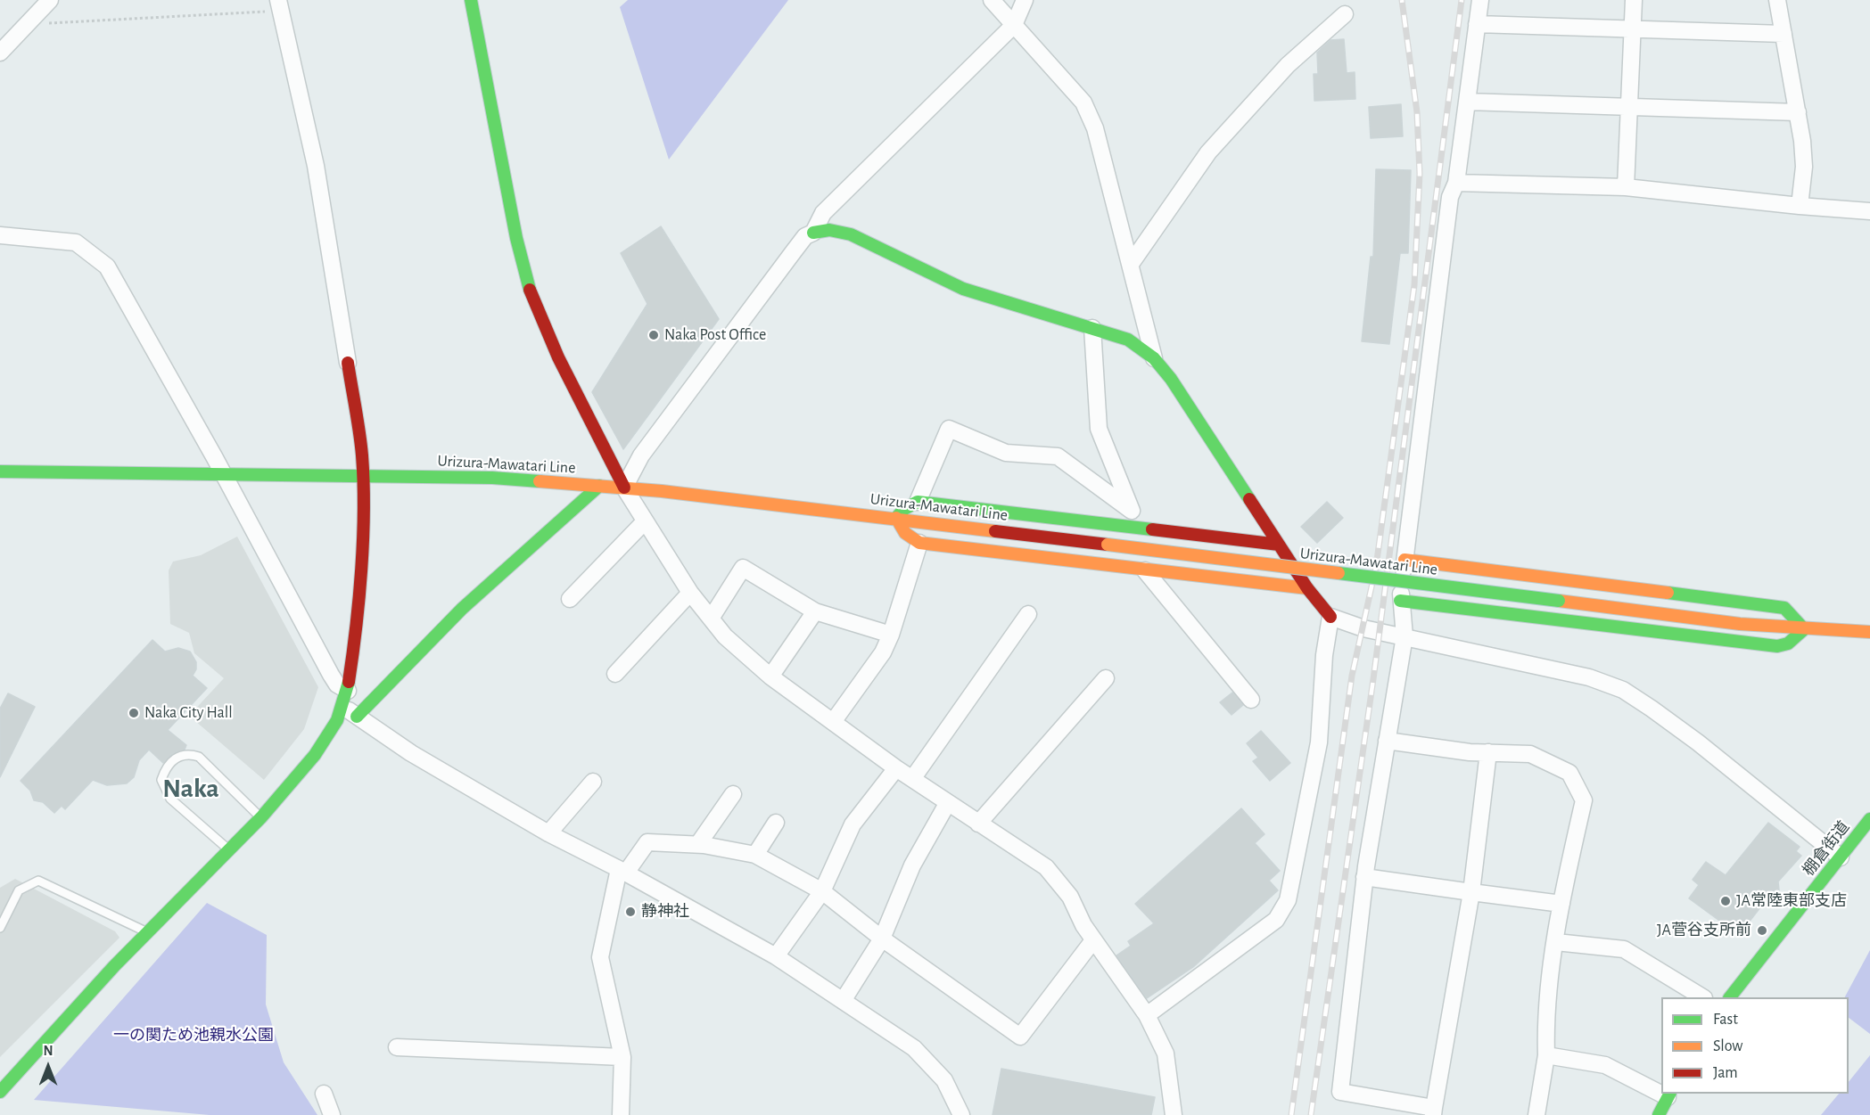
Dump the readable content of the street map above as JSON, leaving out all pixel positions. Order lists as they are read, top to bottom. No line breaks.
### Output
{"streets":{"main road":["Urizura-Mawatari Line","棚倉街道"]},"districts":["Naka"],"parks":["一の関ため池親水公園"],"places":["Naka Post Office","Naka City Hall","JA常陸東部支店","静神社","JA菅谷支所前"],"legend":["Fast","Slow","Jam"],"north":"top"}
